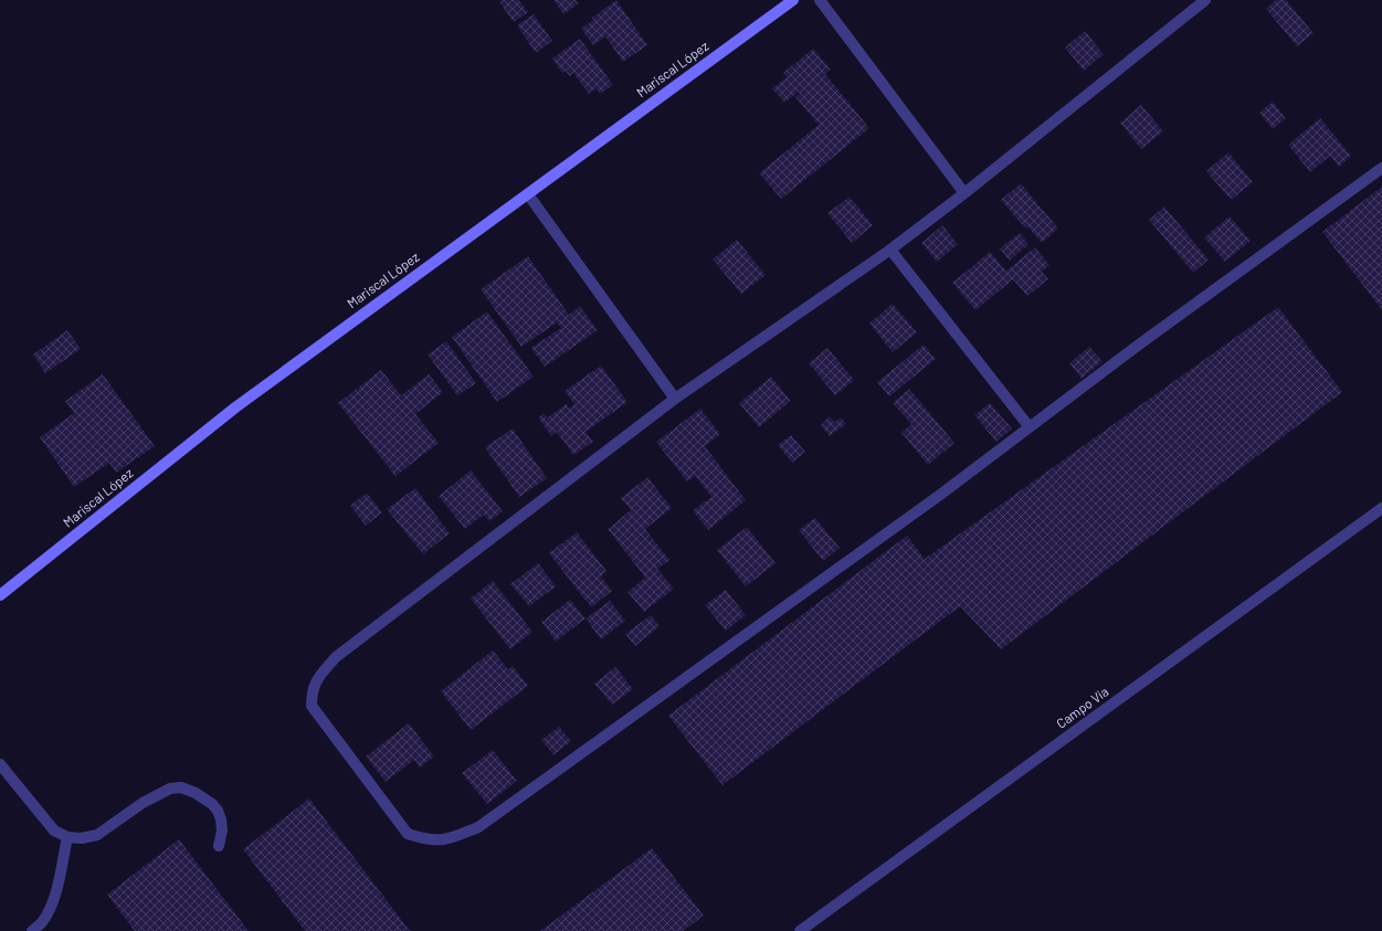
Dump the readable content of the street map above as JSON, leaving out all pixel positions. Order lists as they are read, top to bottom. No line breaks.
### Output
{"streets":{"street":["Mariscal López","Campo Vía"]}}
